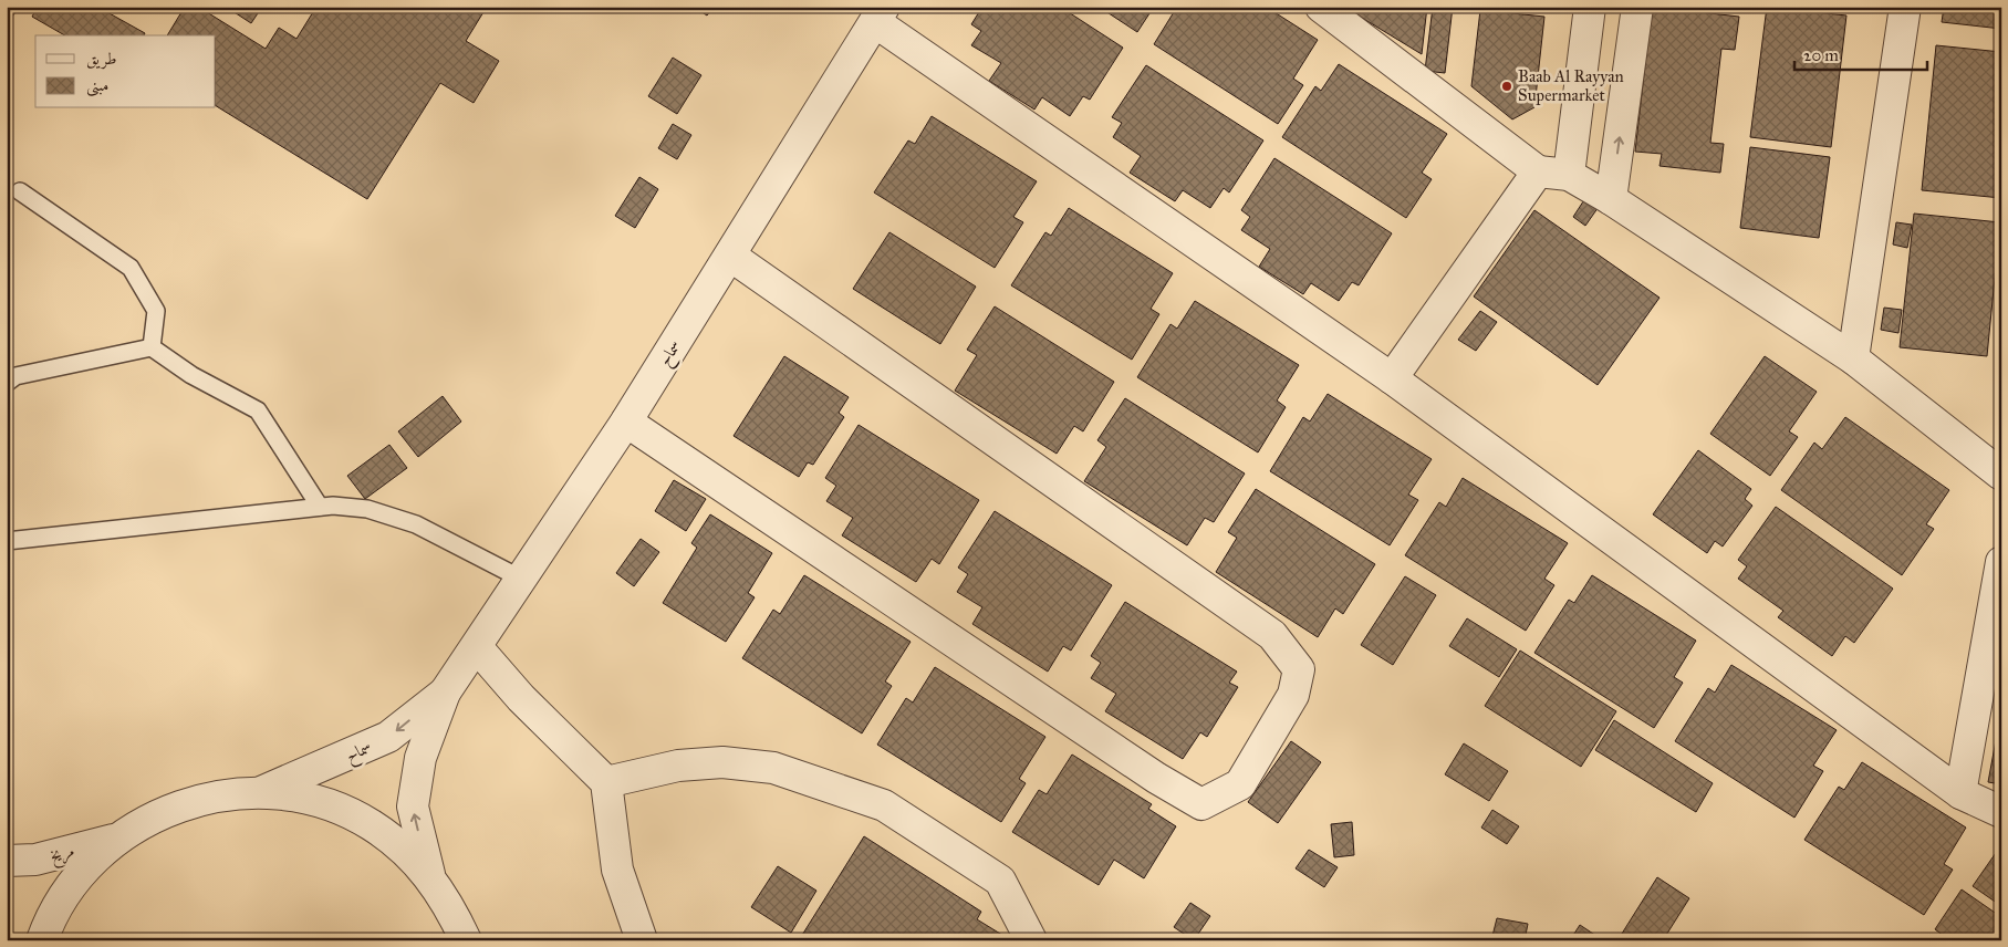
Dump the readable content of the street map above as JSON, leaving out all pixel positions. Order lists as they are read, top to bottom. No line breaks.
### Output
{"streets":{"street":["سماح","مريخ"]},"places":["Baab Al Rayyan Supermarket"],"legend":["طريق","مبنى"],"scale_bar":"20 m"}
